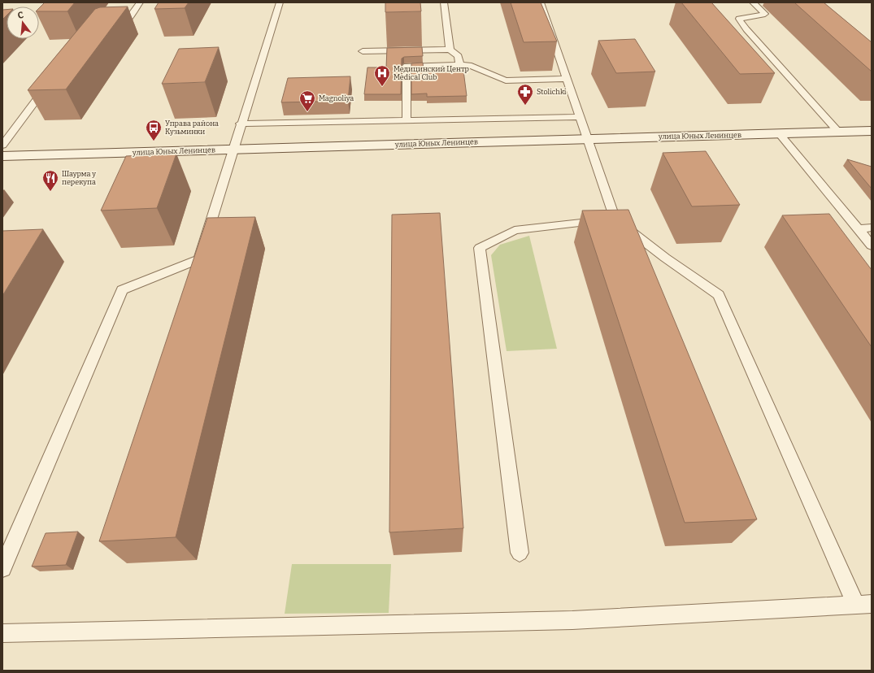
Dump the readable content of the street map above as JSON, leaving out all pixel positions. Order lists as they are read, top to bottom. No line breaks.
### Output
{"streets":{"main road":["улица Юных Ленинцев"]},"places":{"hospital":["Медицинский Центр Medical Club"],"pharmacy":["Stolichki"],"supermarket":["Magnoliya"],"bus stop":["Управа района Кузьминки"],"restaurant":["Шаурма у перекупа"]},"north":"top"}
